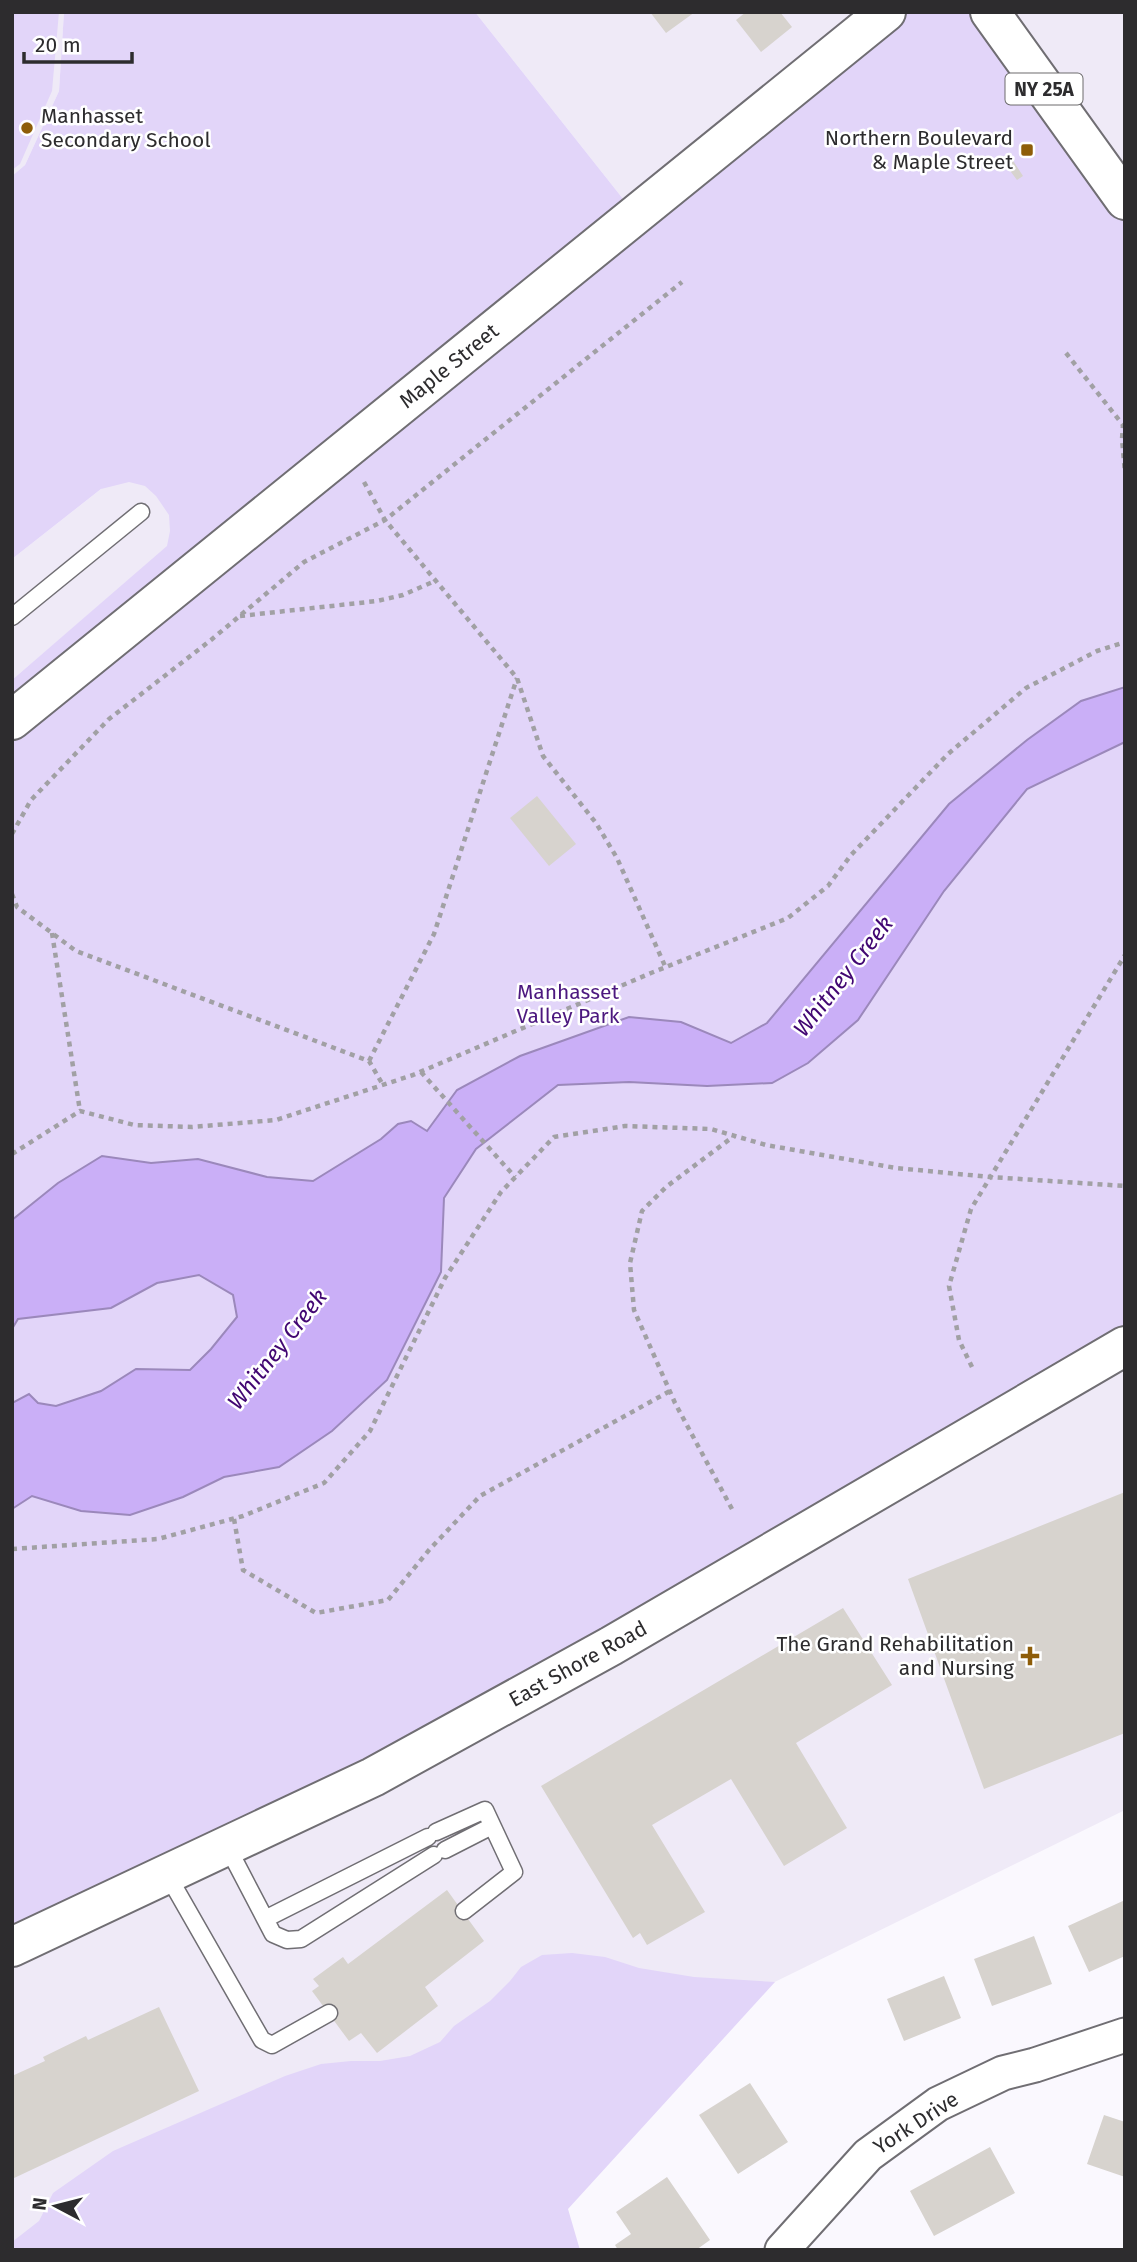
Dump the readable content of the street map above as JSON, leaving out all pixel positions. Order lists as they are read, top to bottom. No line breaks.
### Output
{"streets":{"main road":["NY 25A","Maple Street","East Shore Road"],"street":["York Drive"]},"water":["Whitney Creek"],"parks":["Manhasset Valley Park"],"places":{"other":["Manhasset Secondary School"],"transit":["Northern Boulevard & Maple Street"],"health":["The Grand Rehabilitation and Nursing"]},"scale_bar":"20 m","north":"left"}
